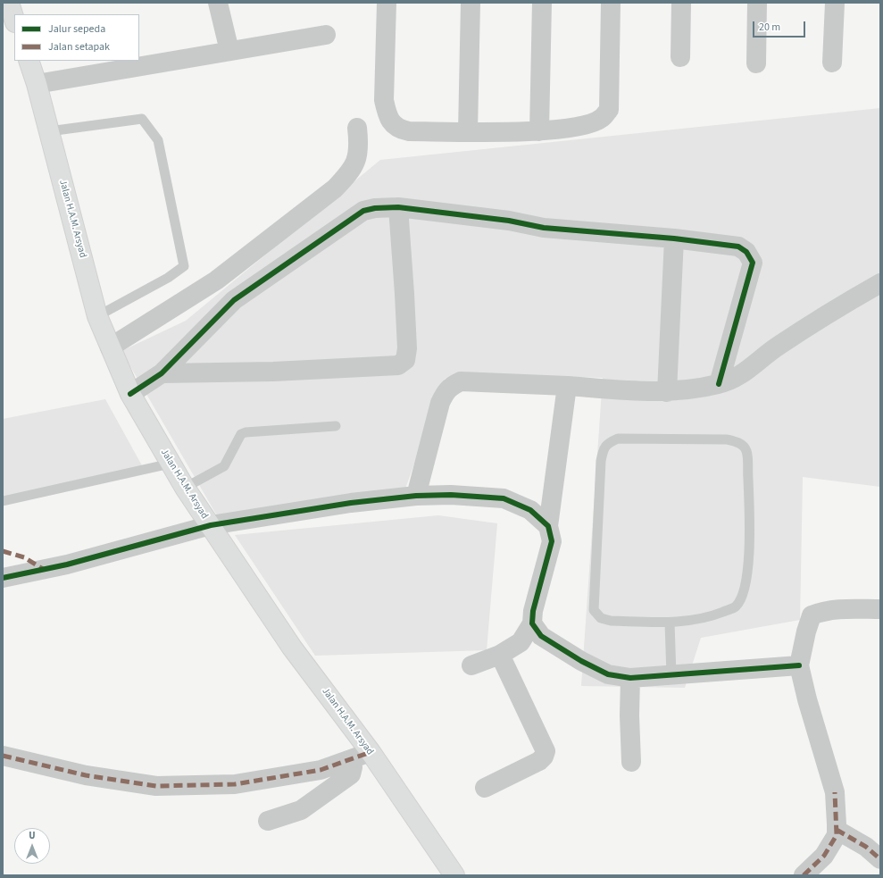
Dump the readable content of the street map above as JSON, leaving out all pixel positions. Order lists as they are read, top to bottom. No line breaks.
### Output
{"streets":{"highway":["Jalan H.A.M. Arsyad"]},"legend":["Jalur sepeda","Jalan setapak"],"scale_bar":"20 m","north":"top"}
